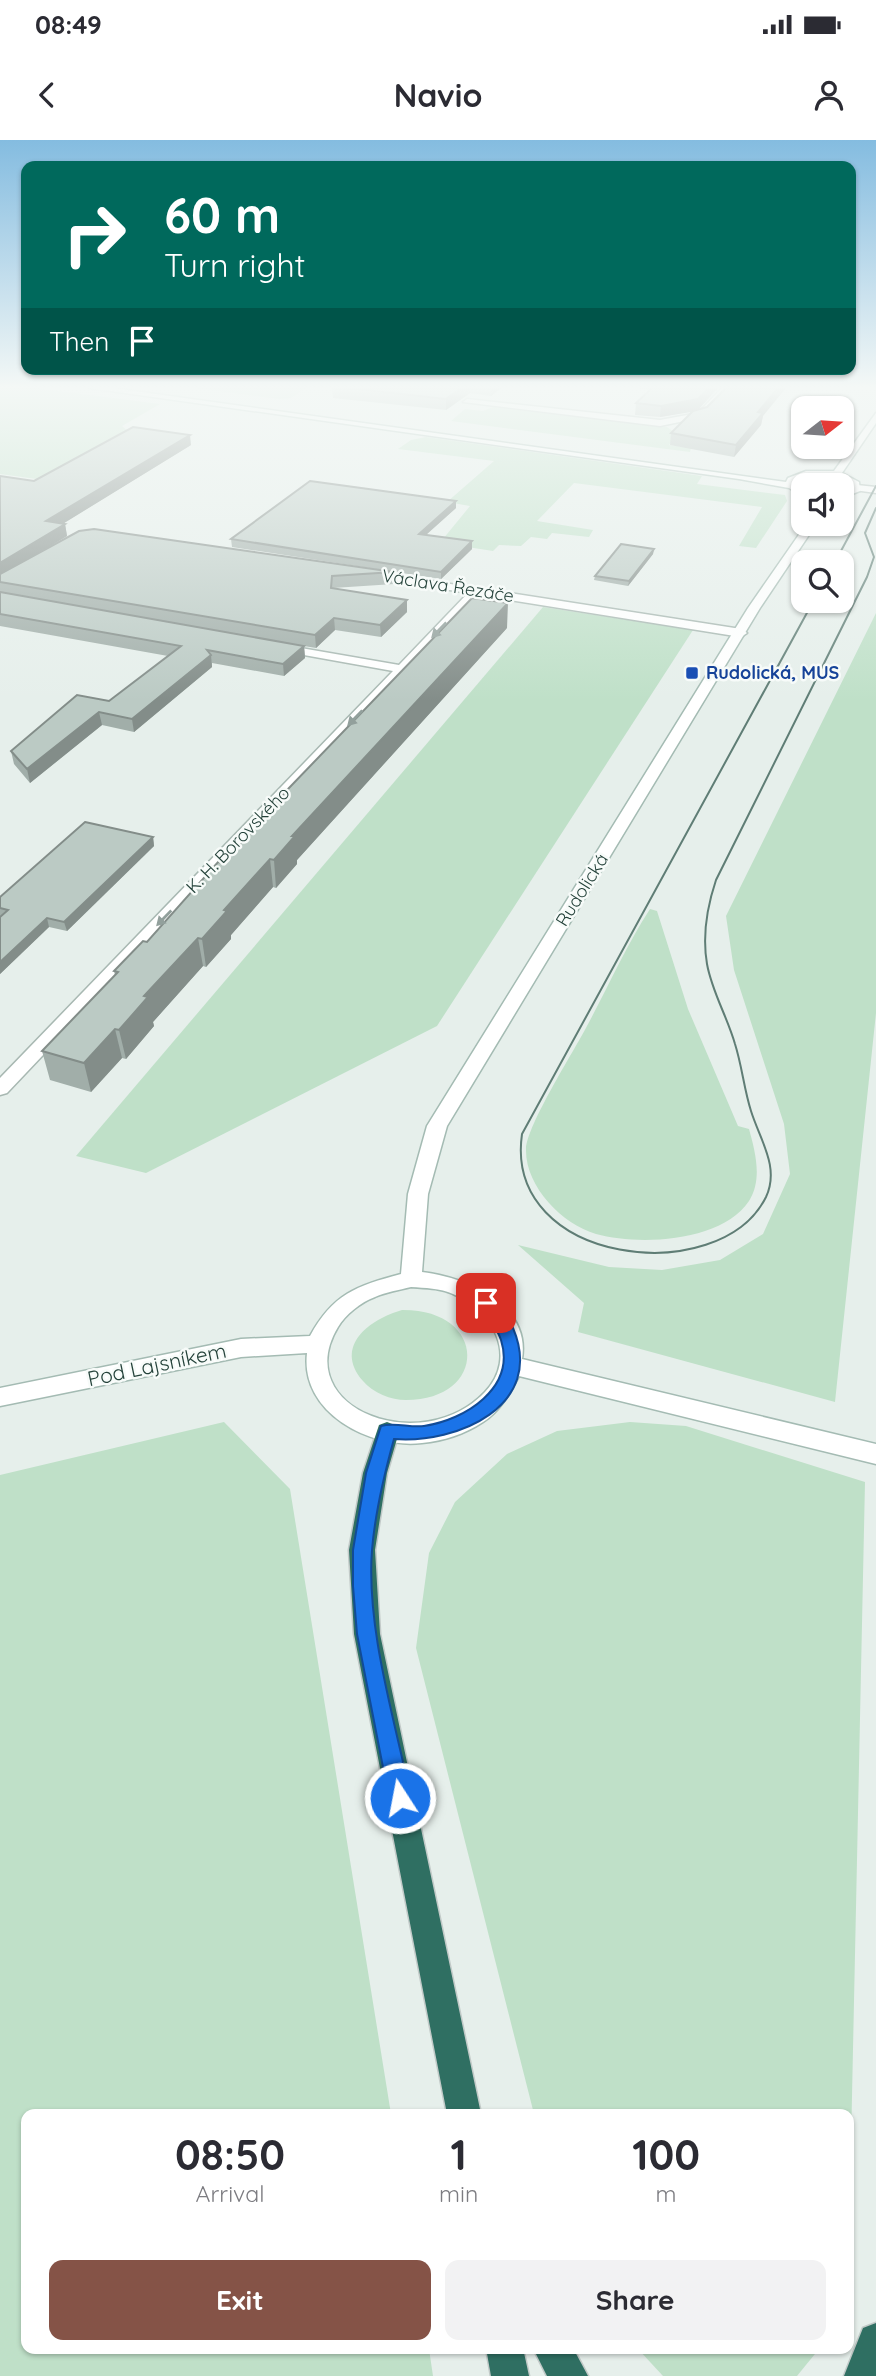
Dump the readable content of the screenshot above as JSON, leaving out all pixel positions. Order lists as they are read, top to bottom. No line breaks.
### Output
{"streets":{"street":["Václava Řezáče","K. H. Borovského","Rudolická","Pod Lajsníkem"]},"crossings":[["Václava Řezáče","K. H. Borovského"],["Václava Řezáče","Rudolická"],["Rudolická","Pod Lajsníkem"]],"one_way":["K. H. Borovského"],"places":{"transit":["Rudolická, MUS"]},"north":"right","page":{"status":"08:49","header":"Navio","turn":["60 m","Turn right"],"then":"Then","eta":["08:50","Arrival","1","min","100","m"],"buttons":["Exit","Share"]}}
